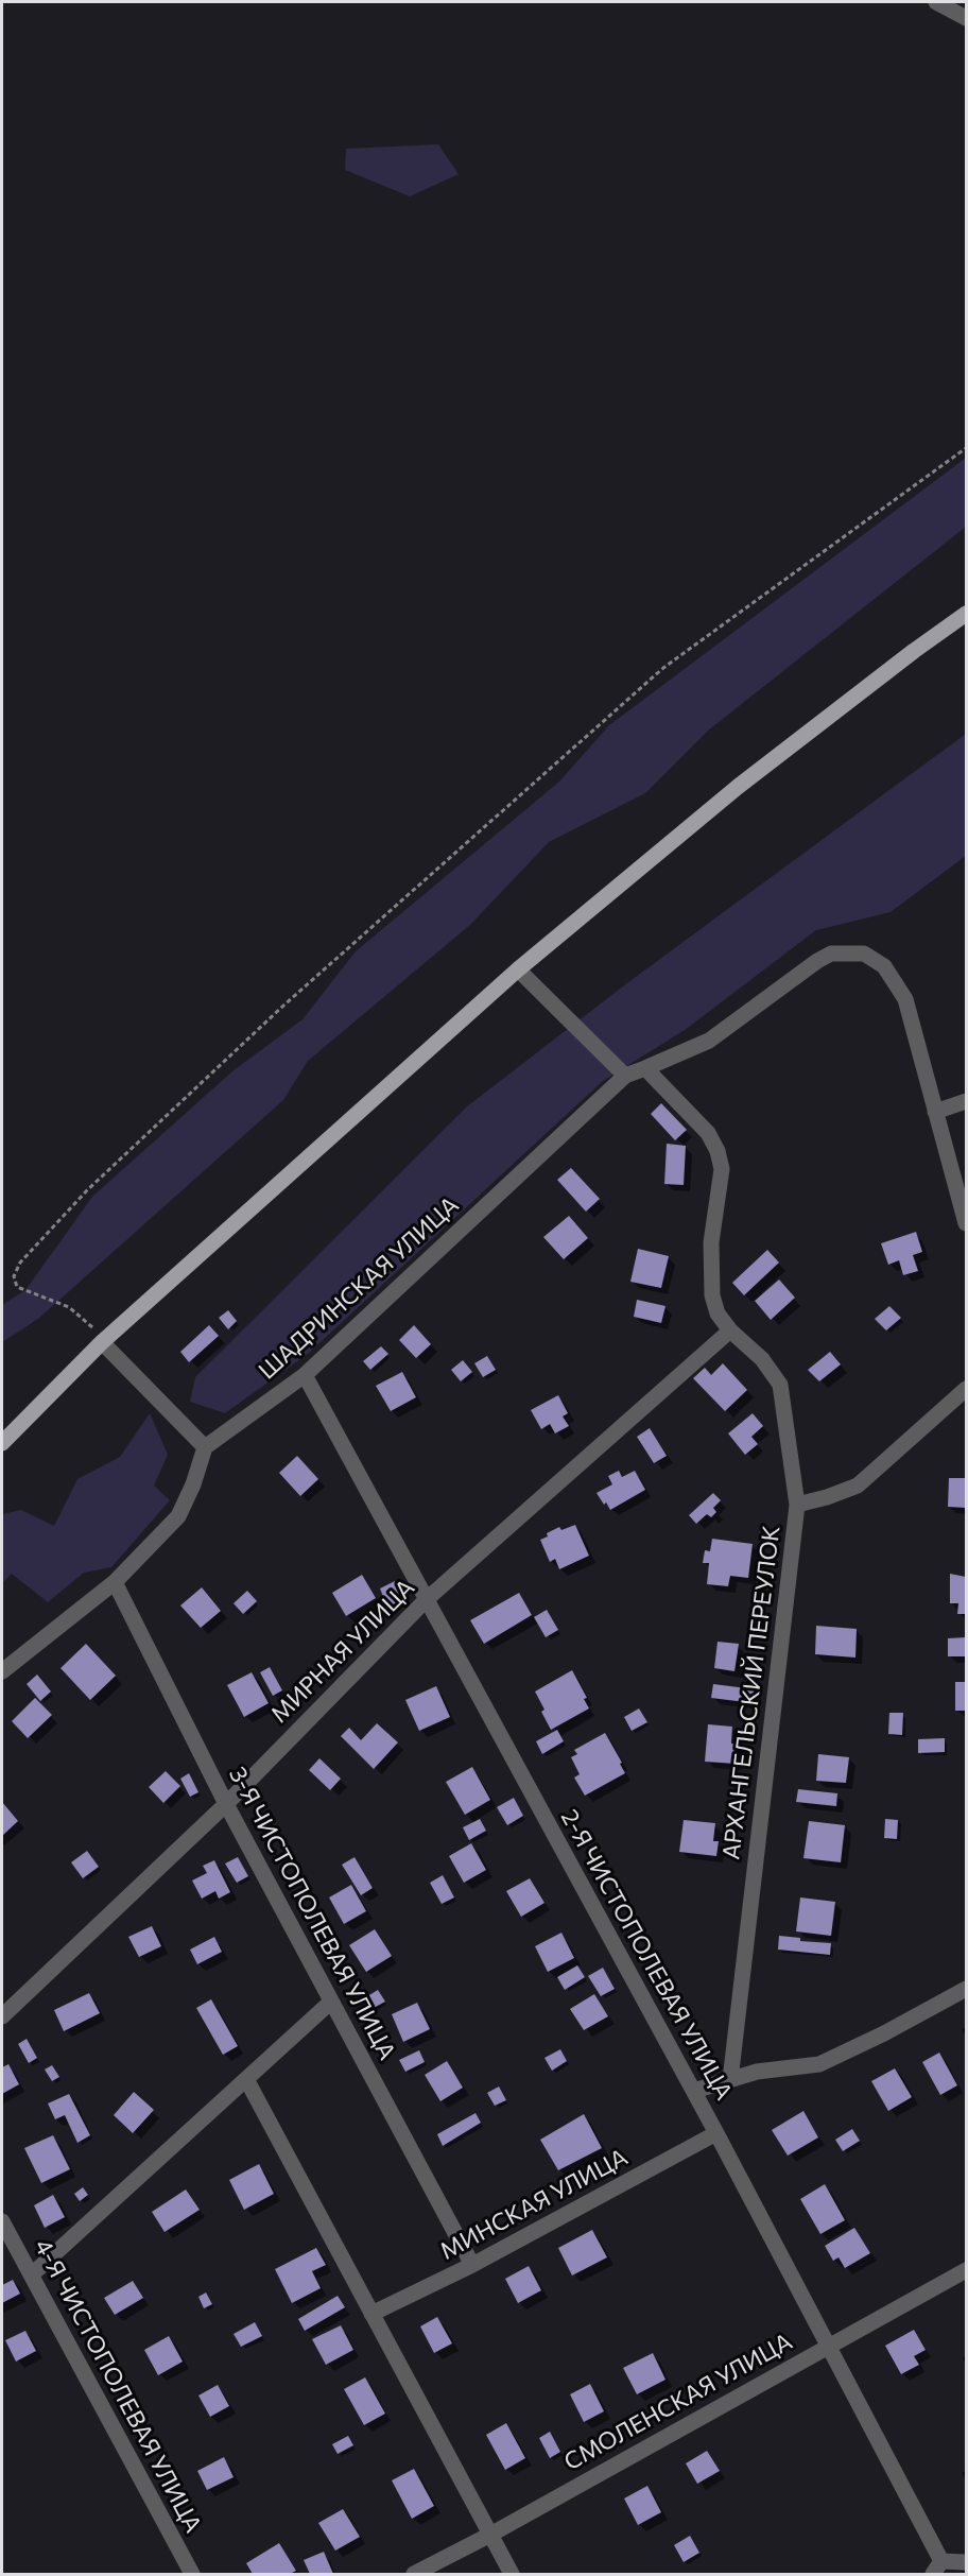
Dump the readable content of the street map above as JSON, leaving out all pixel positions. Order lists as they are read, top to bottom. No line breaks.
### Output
{"streets":{"street":["ШАДРИНСКАЯ УЛИЦА","МИРНАЯ УЛИЦА","АРХАНГЕЛЬСКИЙ ПЕРЕУЛОК","3-Я ЧИСТОПОЛЕВАЯ УЛИЦА","2-Я ЧИСТОПОЛЕВАЯ УЛИЦА","МИНСКАЯ УЛИЦА","4-Я ЧИСТОПОЛЕВАЯ УЛИЦА","СМОЛЕНСКАЯ УЛИЦА"]},"crossings":[["ШАДРИНСКАЯ УЛИЦА","2-Я ЧИСТОПОЛЕВАЯ УЛИЦА"],["МИРНАЯ УЛИЦА","АРХАНГЕЛЬСКИЙ ПЕРЕУЛОК"],["МИРНАЯ УЛИЦА","3-Я ЧИСТОПОЛЕВАЯ УЛИЦА"],["МИРНАЯ УЛИЦА","2-Я ЧИСТОПОЛЕВАЯ УЛИЦА"],["3-Я ЧИСТОПОЛЕВАЯ УЛИЦА","МИНСКАЯ УЛИЦА"],["2-Я ЧИСТОПОЛЕВАЯ УЛИЦА","МИНСКАЯ УЛИЦА"],["2-Я ЧИСТОПОЛЕВАЯ УЛИЦА","СМОЛЕНСКАЯ УЛИЦА"]]}
